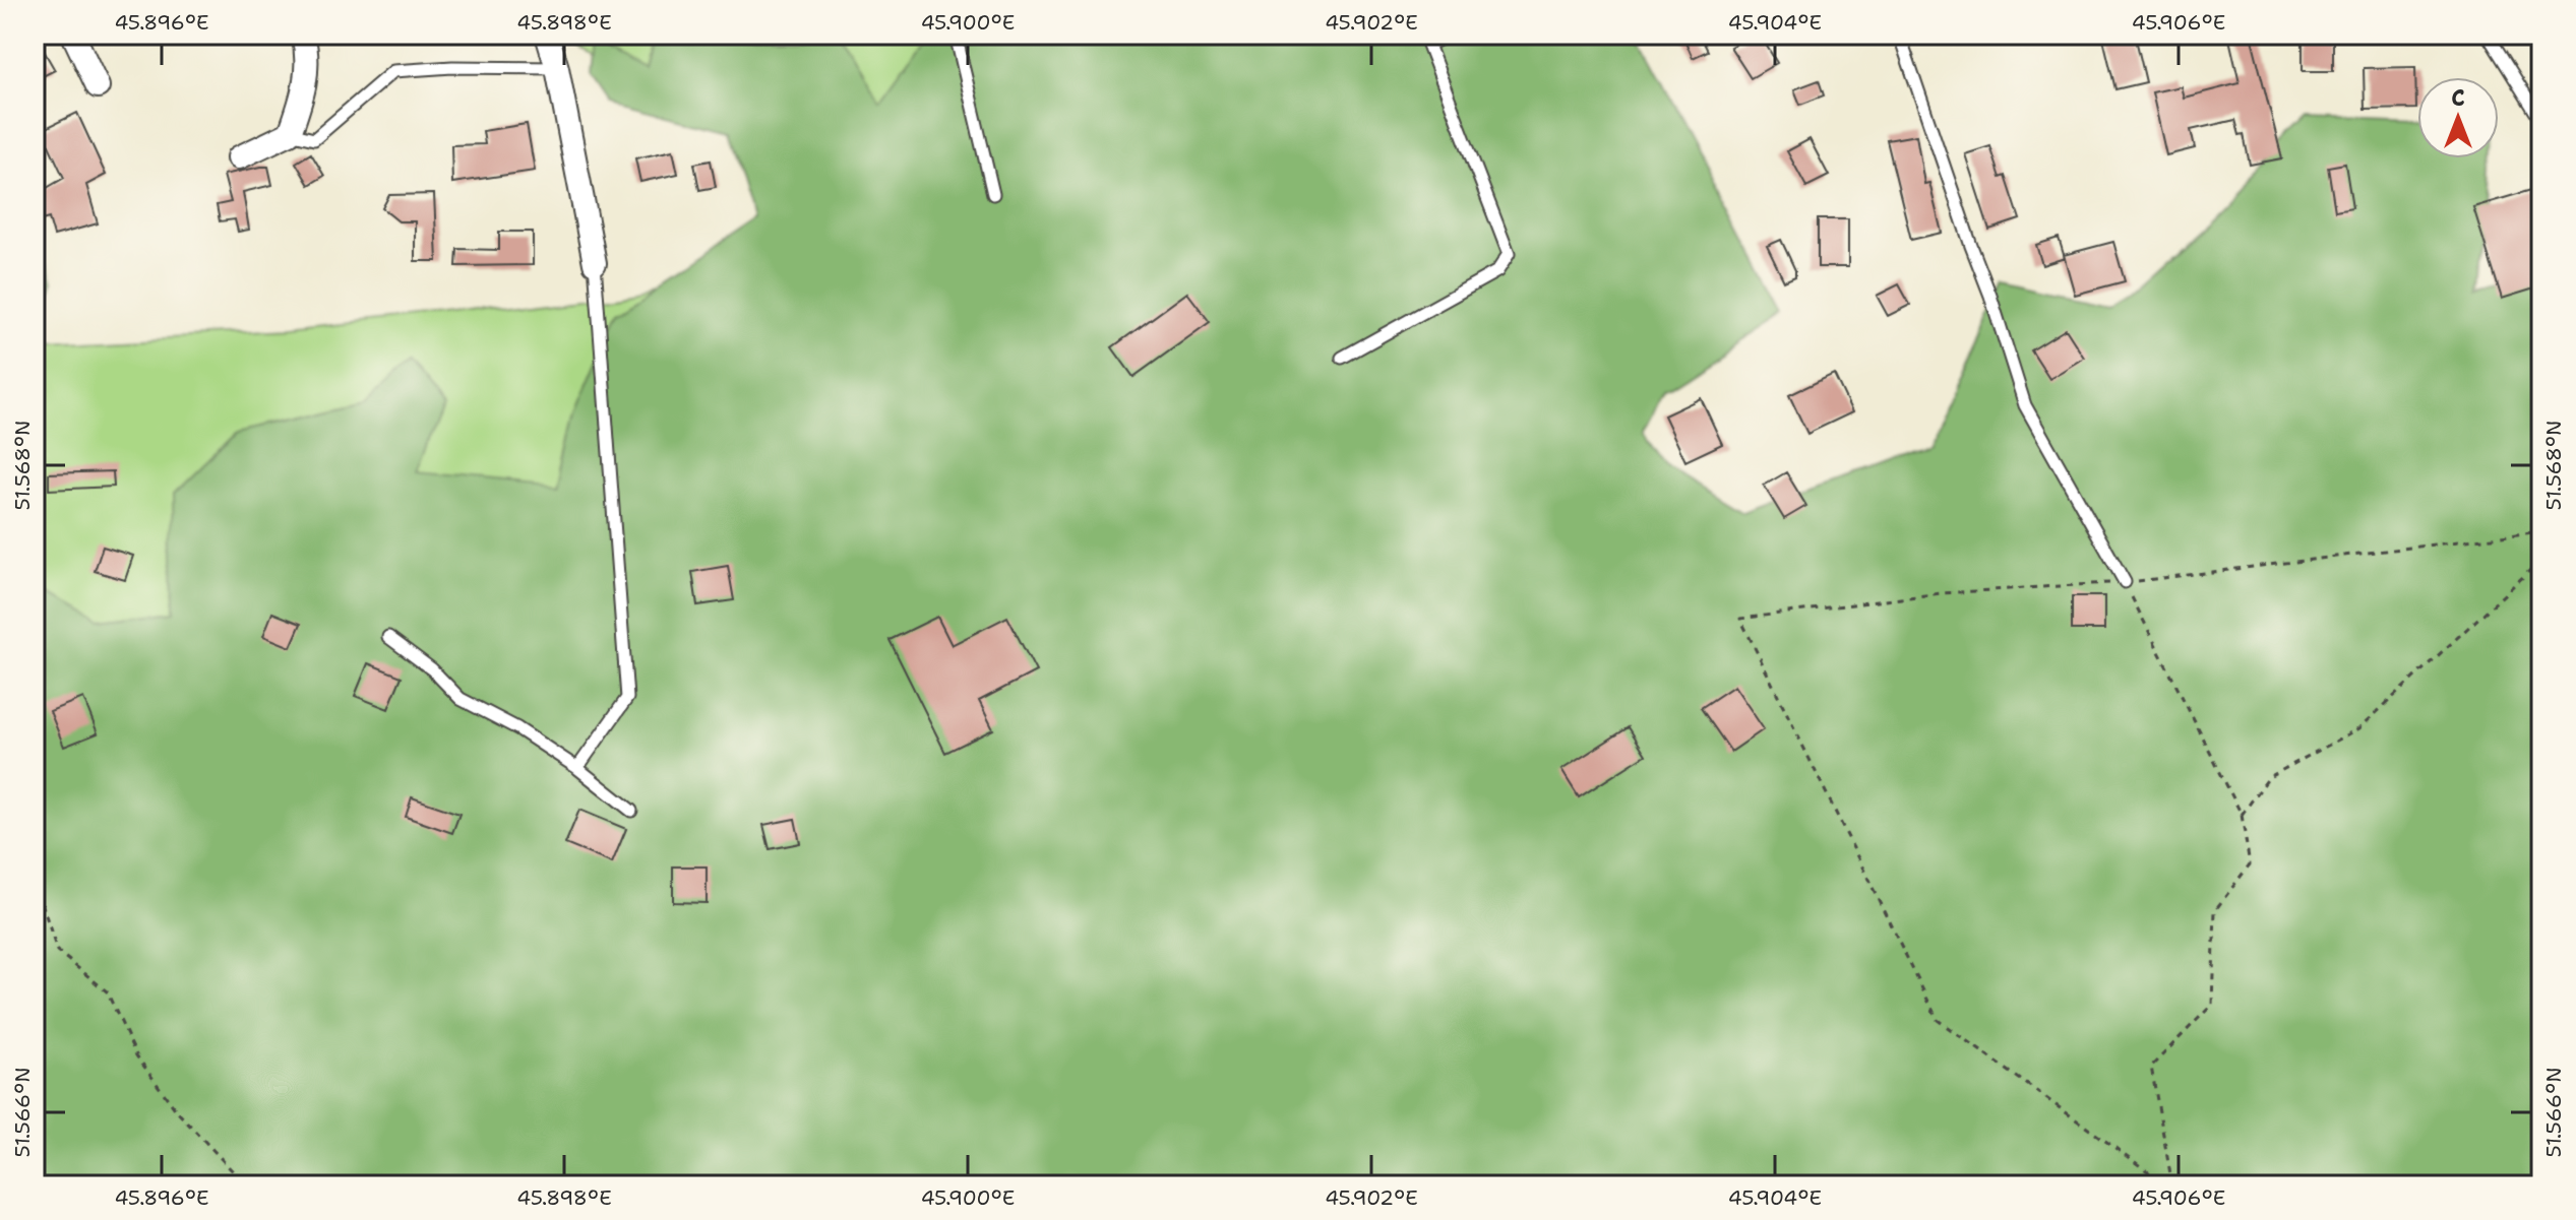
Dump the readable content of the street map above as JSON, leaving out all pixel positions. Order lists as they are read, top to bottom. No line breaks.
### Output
{"north":"top","coordinates":["45.896°E","45.898°E","45.900°E","45.902°E","45.904°E","45.906°E","51.568°N","51.566°N"]}
